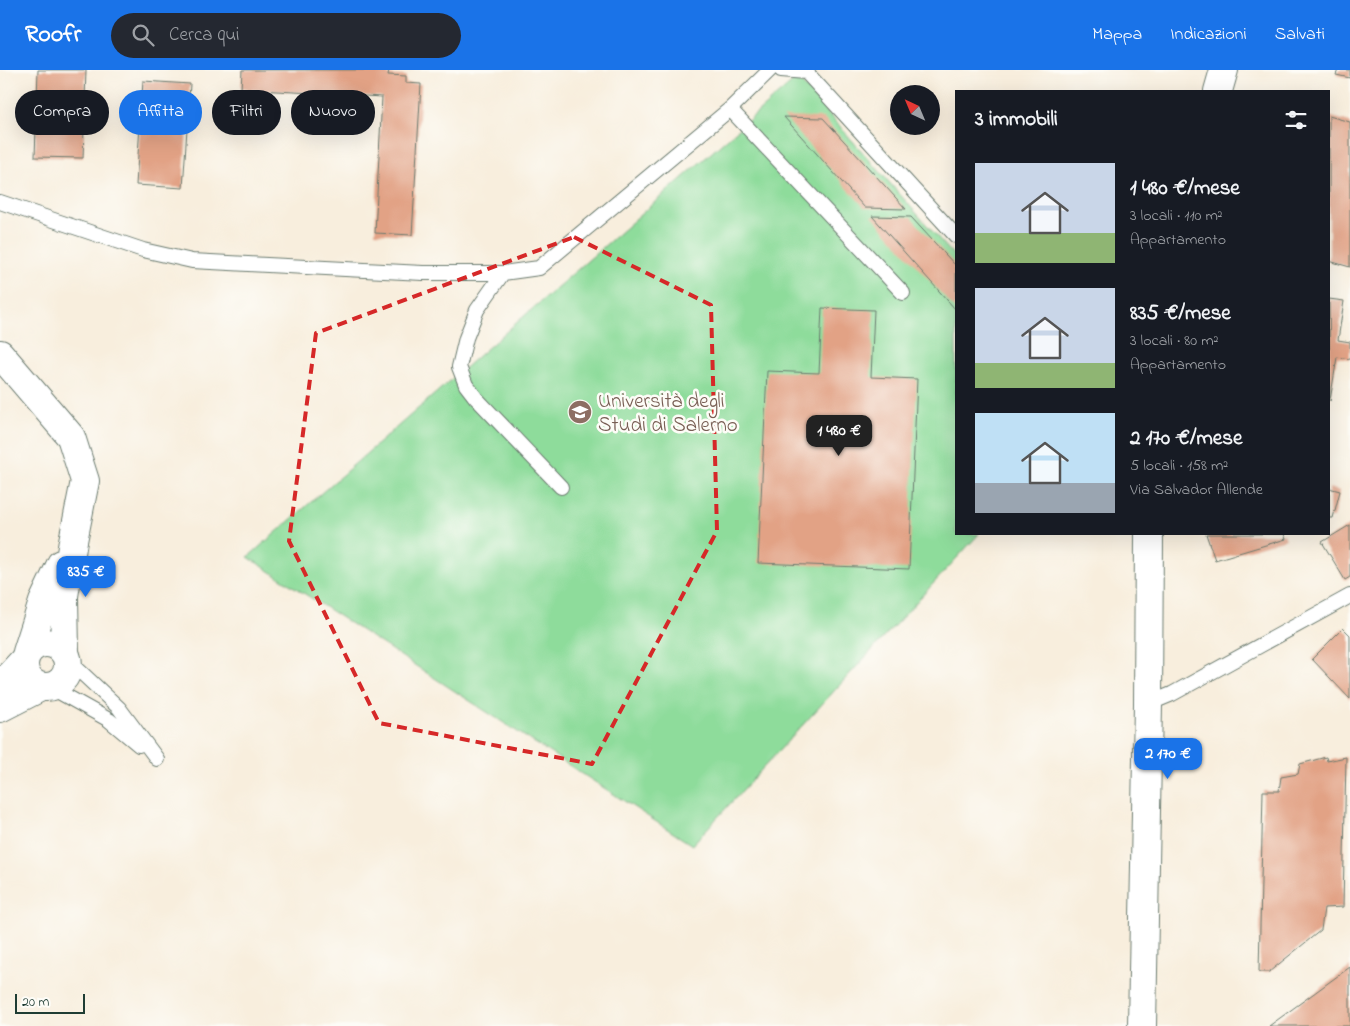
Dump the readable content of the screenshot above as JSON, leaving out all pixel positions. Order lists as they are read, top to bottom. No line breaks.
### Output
{"places":{"school or university":["Università degli Studi di Salerno"]},"scale_bar":"20 m","north":"top left","page":{"header":"Roofr","search":"Cerca qui","nav":["Mappa","Indicazioni","Salvati"],"chip":["Compra","Affitta","Filtri","Nuovo"],"heading":"3 immobili","list":[{"name":"1 480 €/mese","note":"3 locali · 110 m² · Appartamento"},{"name":"835 €/mese","note":"3 locali · 80 m² · Appartamento"},{"name":"2 170 €/mese","note":"5 locali · 158 m² · Via Salvador Allende"}],"price":["1 480 €","835 €","2 170 €"],"scale":"20 m"}}
